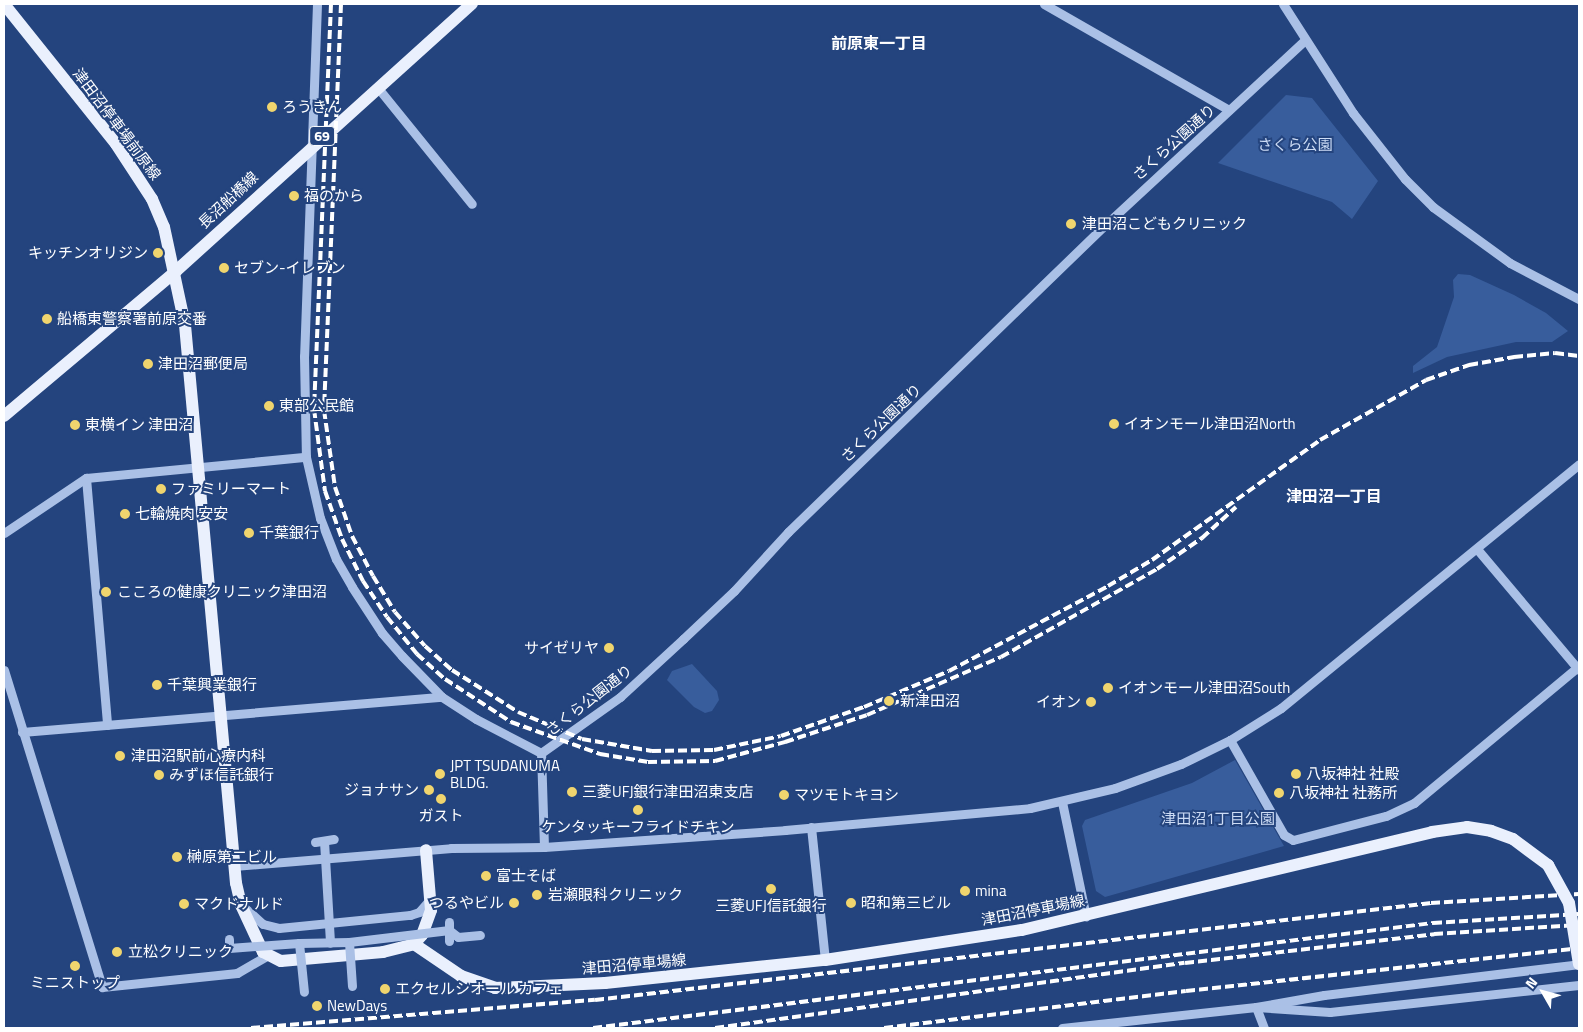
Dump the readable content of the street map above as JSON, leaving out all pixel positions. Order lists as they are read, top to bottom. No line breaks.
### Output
{"streets":{"main road":["津田沼停車場前原線","69","長沼船橋線","津田沼停車場線"],"street":["さくら公園通り"]},"crossings":[["津田沼停車場前原線","長沼船橋線"]],"districts":["前原東一丁目","津田沼一丁目"],"parks":["さくら公園","津田沼1丁目公園"],"places":["ろうきん","福のから","津田沼こどもクリニック","キッチンオリジン","セブン-イレブン","船橋東警察署前原交番","津田沼郵便局","東部公民館","イオンモール津田沼North","東横イン 津田沼","ファミリーマート","七輪焼肉 安安","千葉銀行","こころの健康クリニック津田沼","サイゼリヤ","千葉興業銀行","イオンモール津田沼South","新津田沼","イオン","津田沼駅前心療内科","JPT TSUDANUMA BLDG.","八坂神社 社殿","みずほ信託銀行","ジョナサン","三菱UFJ銀行津田沼東支店","八坂神社 社務所","マツモトキヨシ","ガスト","ケンタッキーフライドチキン","榊原第二ビル","富士そば","三菱UFJ信託銀行","mina","岩瀬眼科クリニック","つるやビル","昭和第三ビル","マクドナルド","立松クリニック","ミニストップ","エクセルシオール カフェ","NewDays"],"north":"top left"}
